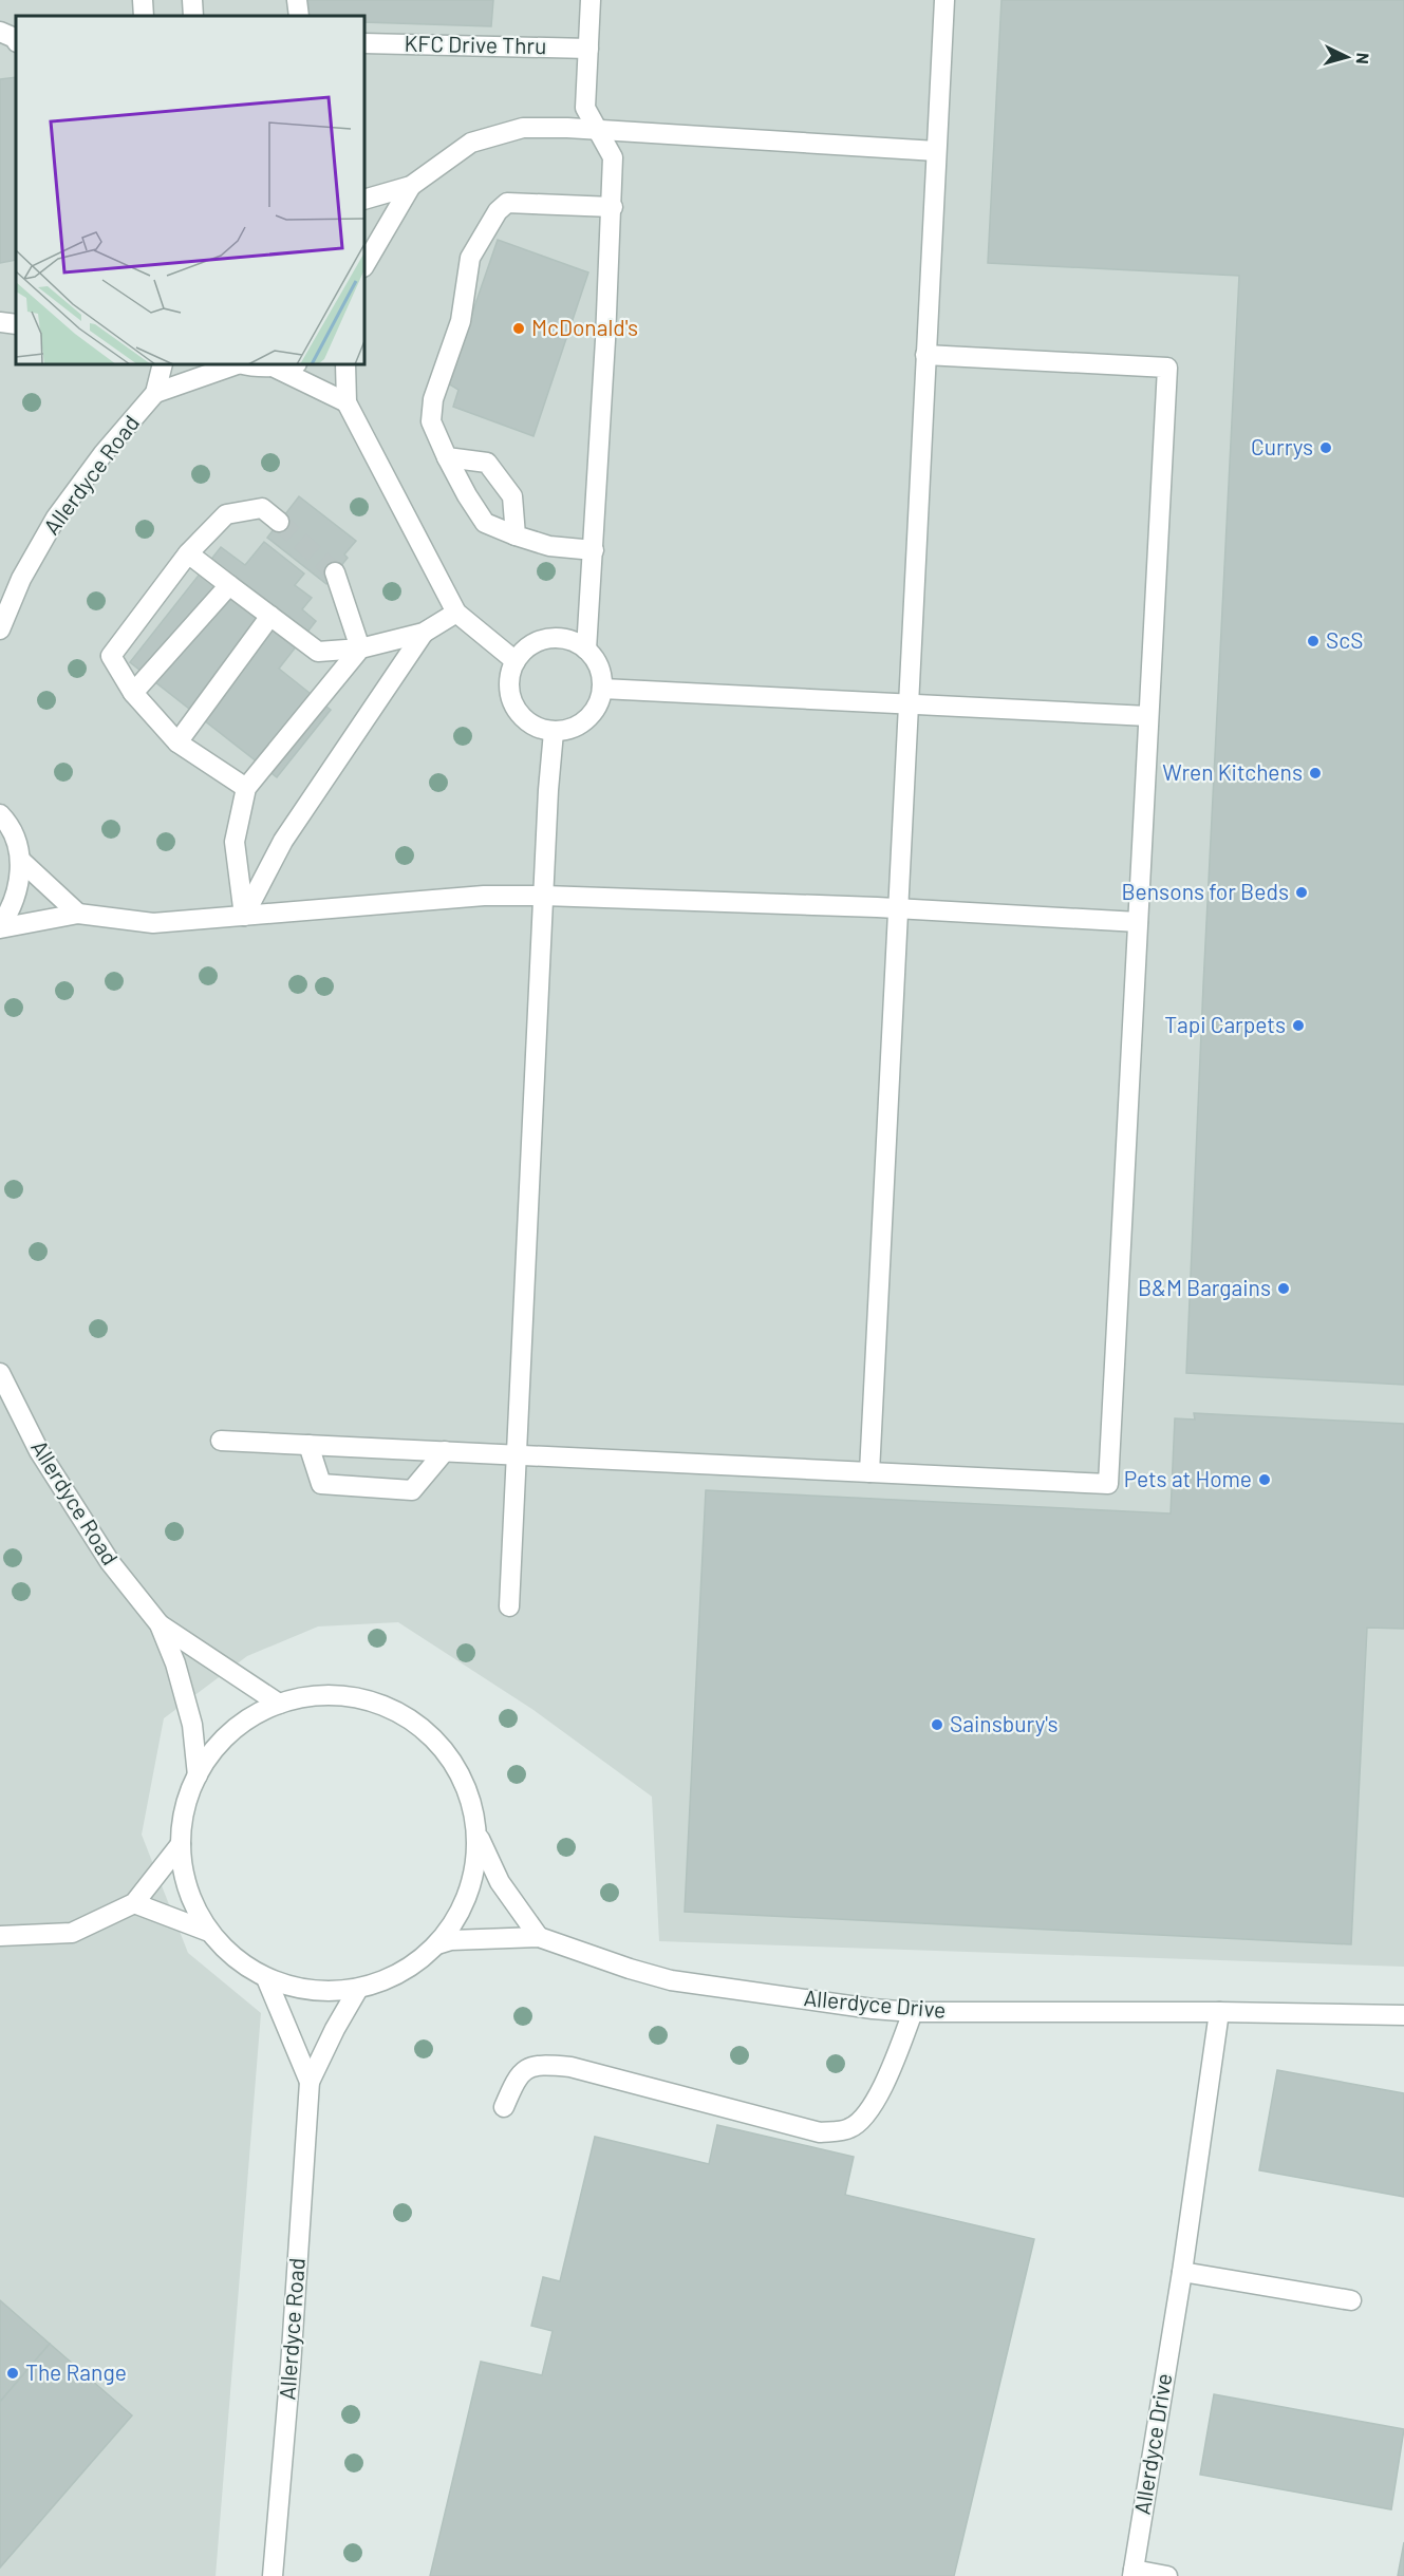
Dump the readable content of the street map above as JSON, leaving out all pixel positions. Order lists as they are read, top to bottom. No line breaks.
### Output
{"streets":{"street":["KFC Drive Thru","Allerdyce Road","Allerdyce Drive"]},"crossings":[["Allerdyce Road","Allerdyce Drive"]],"places":["McDonald's","Currys","ScS","Wren Kitchens","Bensons for Beds","Tapi Carpets","B&M Bargains","Pets at Home","Sainsbury's","The Range"],"north":"right"}
